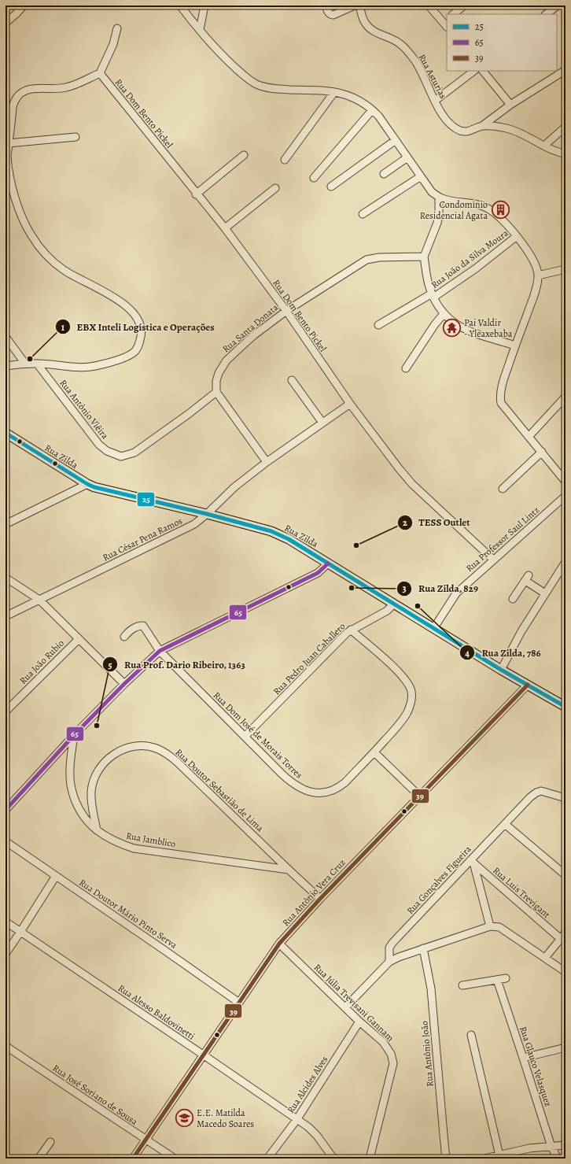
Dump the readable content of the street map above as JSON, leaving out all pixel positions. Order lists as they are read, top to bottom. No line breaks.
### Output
{"streets":{"main road":["Rua Zilda"],"street":["Rua Asturias","Rua Dom Bento Pickel","Rua João da Silva Moura","Rua Santa Donata","Rua Antônio Viêira","Rua César Pena Ramos","Rua Professor Saul Lintz","Rua Pedro Juan Caballero","Rua João Rubio","Rua Dom José de Morais Torres","Rua Doutor Sebastião de Lima","Rua Jamblico","Rua Gonçalves Figueira","Rua Antônio Vera Cruz","Rua Luis Trevigant","Rua Doutor Mário Pinto Serva","Rua Júlia Trevisani Gannam","Rua Alesso Baldovinetti","Rua Antônio João","Rua Glauco Velasquez","Rua Alcides Alves","Rua José Soriano de Sousa"]},"crossings":[["Rua Dom Bento Pickel","Rua Santa Donata"],["Rua Dom Bento Pickel","Rua César Pena Ramos"],["Rua Dom Bento Pickel","Rua Professor Saul Lintz"],["Rua Santa Donata","Rua Antônio Viêira"],["Rua Zilda","Rua César Pena Ramos"],["Rua Zilda","Rua Professor Saul Lintz"],["Rua Zilda","Rua Pedro Juan Caballero"],["Rua Zilda","Rua Antônio Vera Cruz"],["Rua Pedro Juan Caballero","Rua Dom José de Morais Torres"],["Rua Doutor Sebastião de Lima","Rua Jamblico"],["Rua Doutor Sebastião de Lima","Rua Antônio Vera Cruz"],["Rua Gonçalves Figueira","Rua Luis Trevigant"],["Rua Antônio Vera Cruz","Rua Doutor Mário Pinto Serva"],["Rua Antônio Vera Cruz","Rua Júlia Trevisani Gannam"],["Rua Antônio Vera Cruz","Rua Alesso Baldovinetti"],["Rua Antônio Vera Cruz","Rua José Soriano de Sousa"],["Rua Júlia Trevisani Gannam","Rua Alcides Alves"],["Rua Alesso Baldovinetti","Rua Alcides Alves"]],"places":{"building":["Condomínio Residencial Agata"],"temple":["Pai Valdir - Yleaxebaba"],"other":["EBX Inteli Logística e Operações","TESS Outlet","Rua Zilda, 829","Rua Zilda, 786","Rua Prof. Dario Ribeiro, 1363"],"school or university":["E.E. Matilda Macedo Soares"]},"lines":["transit line 25","transit line 65","transit line 39"],"legend":["25","65","39"]}
